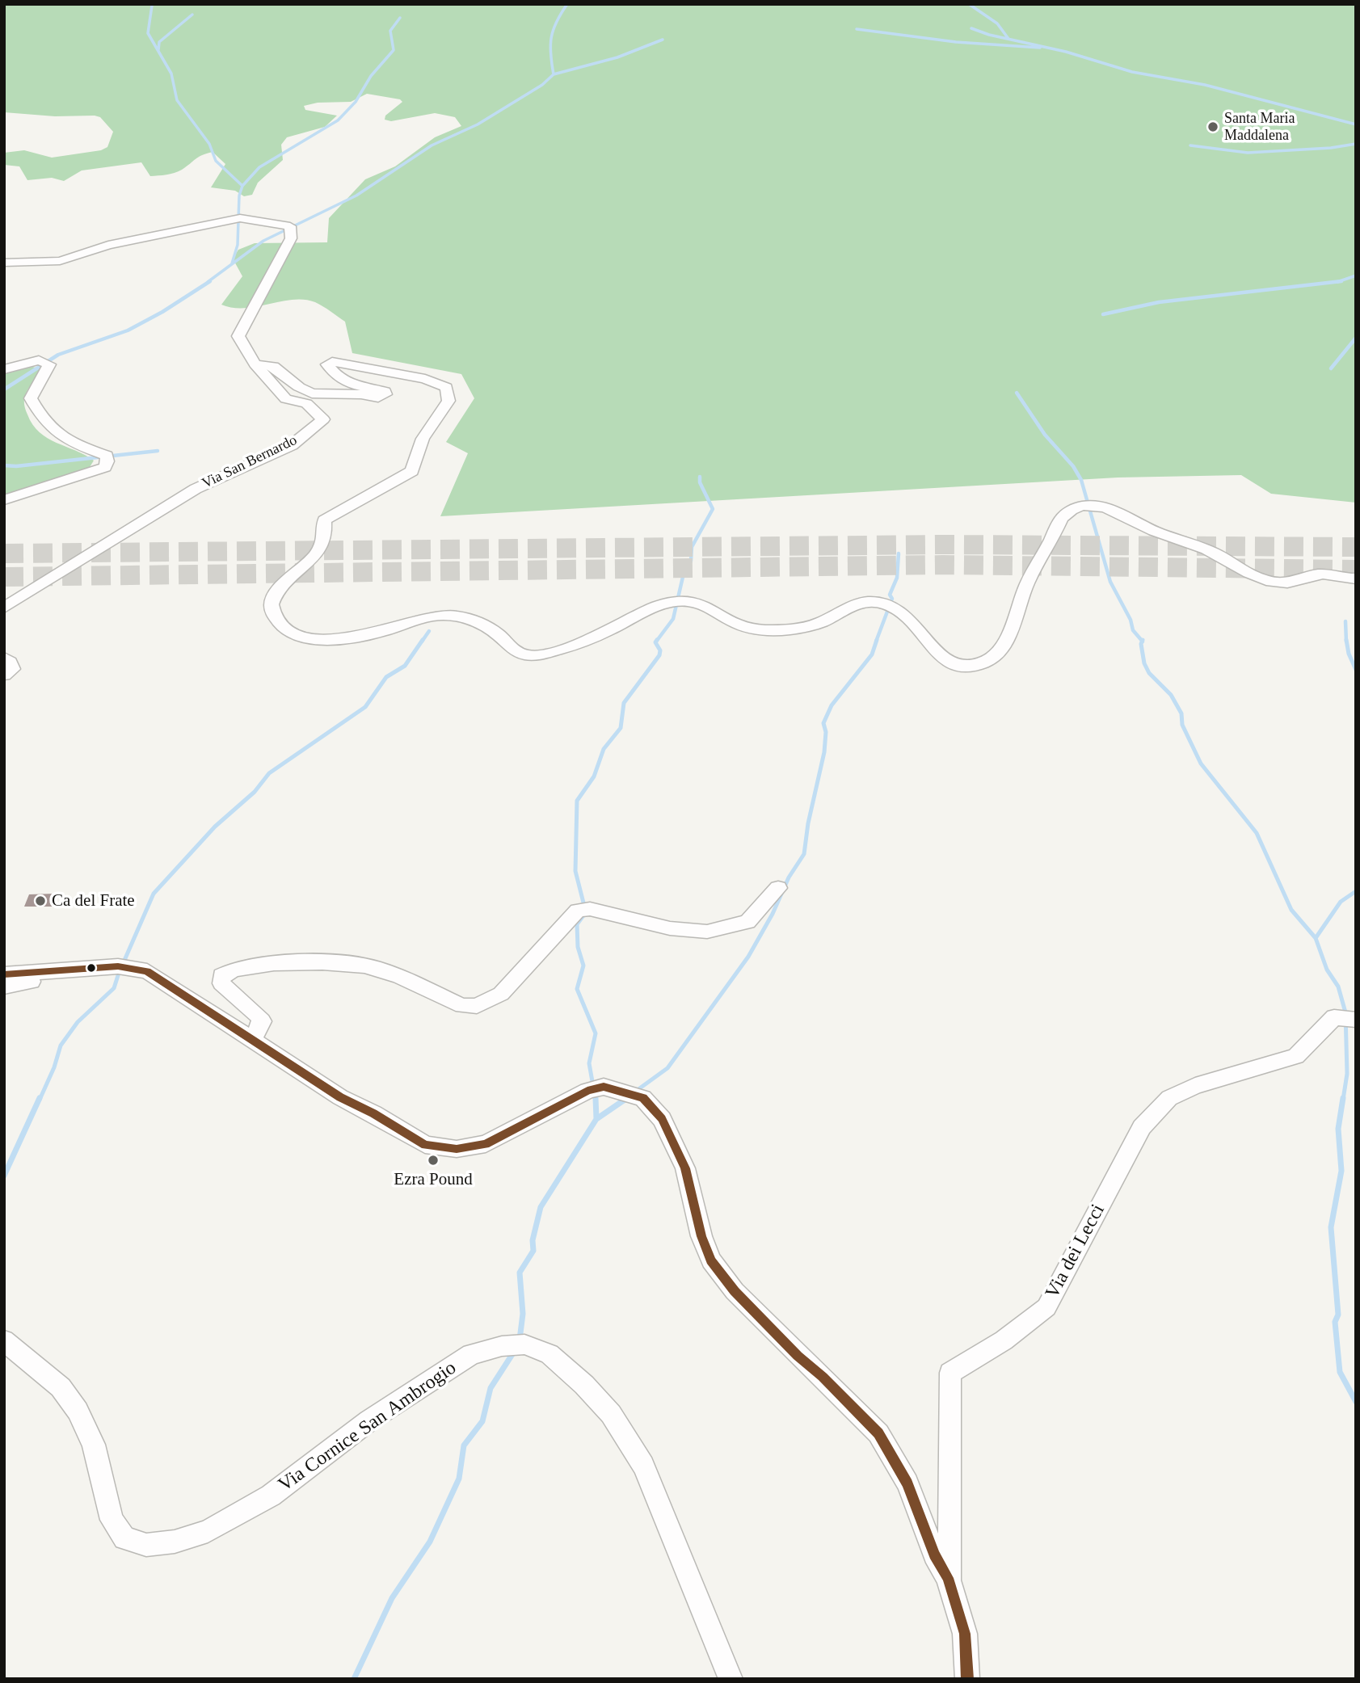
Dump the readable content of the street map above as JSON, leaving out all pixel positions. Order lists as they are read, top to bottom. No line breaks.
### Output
{"streets":{"street":["Via San Bernardo","Via dei Lecci","Via Cornice San Ambrogio"]},"places":["Santa Maria Maddalena","Ca del Frate","Ezra Pound"]}
